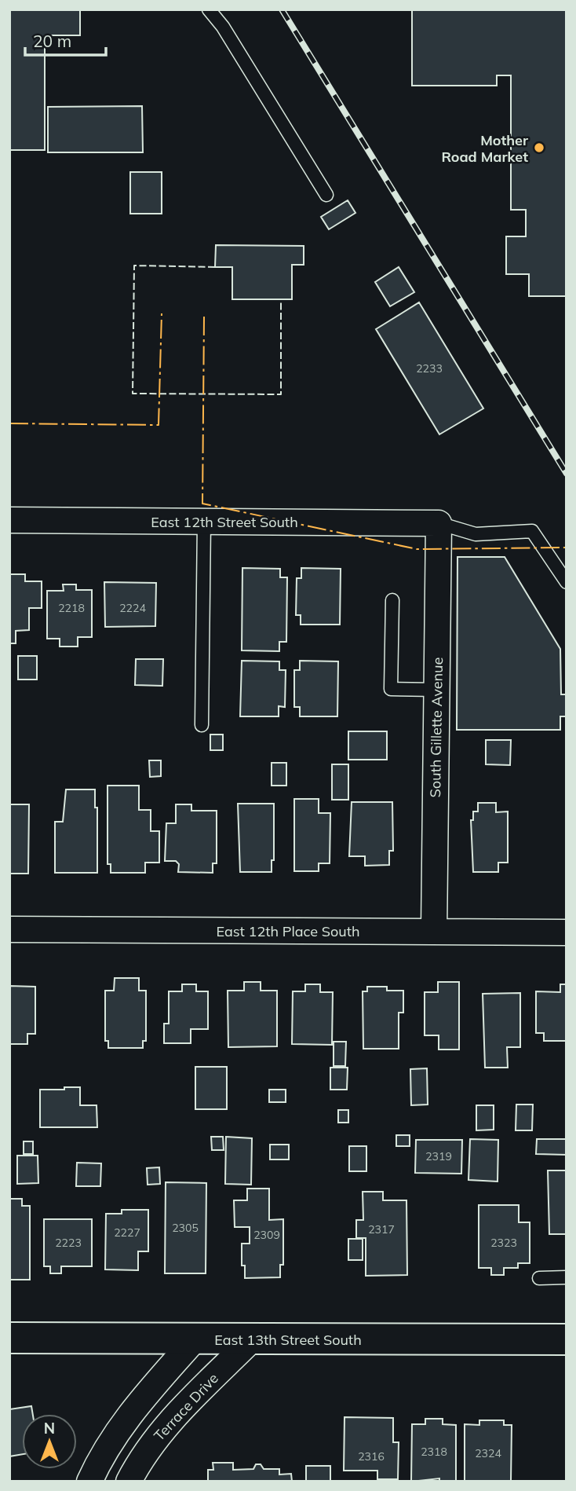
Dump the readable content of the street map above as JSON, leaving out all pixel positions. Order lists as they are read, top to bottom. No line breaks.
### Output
{"streets":{"street":["East 12th Street South","South Gillette Avenue","East 12th Place South","East 13th Street South","Terrace Drive"]},"crossings":[["East 12th Street South","South Gillette Avenue"],["South Gillette Avenue","East 12th Place South"],["East 13th Street South","Terrace Drive"]],"places":["Mother Road Market"],"house_numbers":["2233","2218","2224","2319","2305","2317","2227","2309","2223","2323","2318","2324","2316"],"scale_bar":"20 m","north":"top"}
